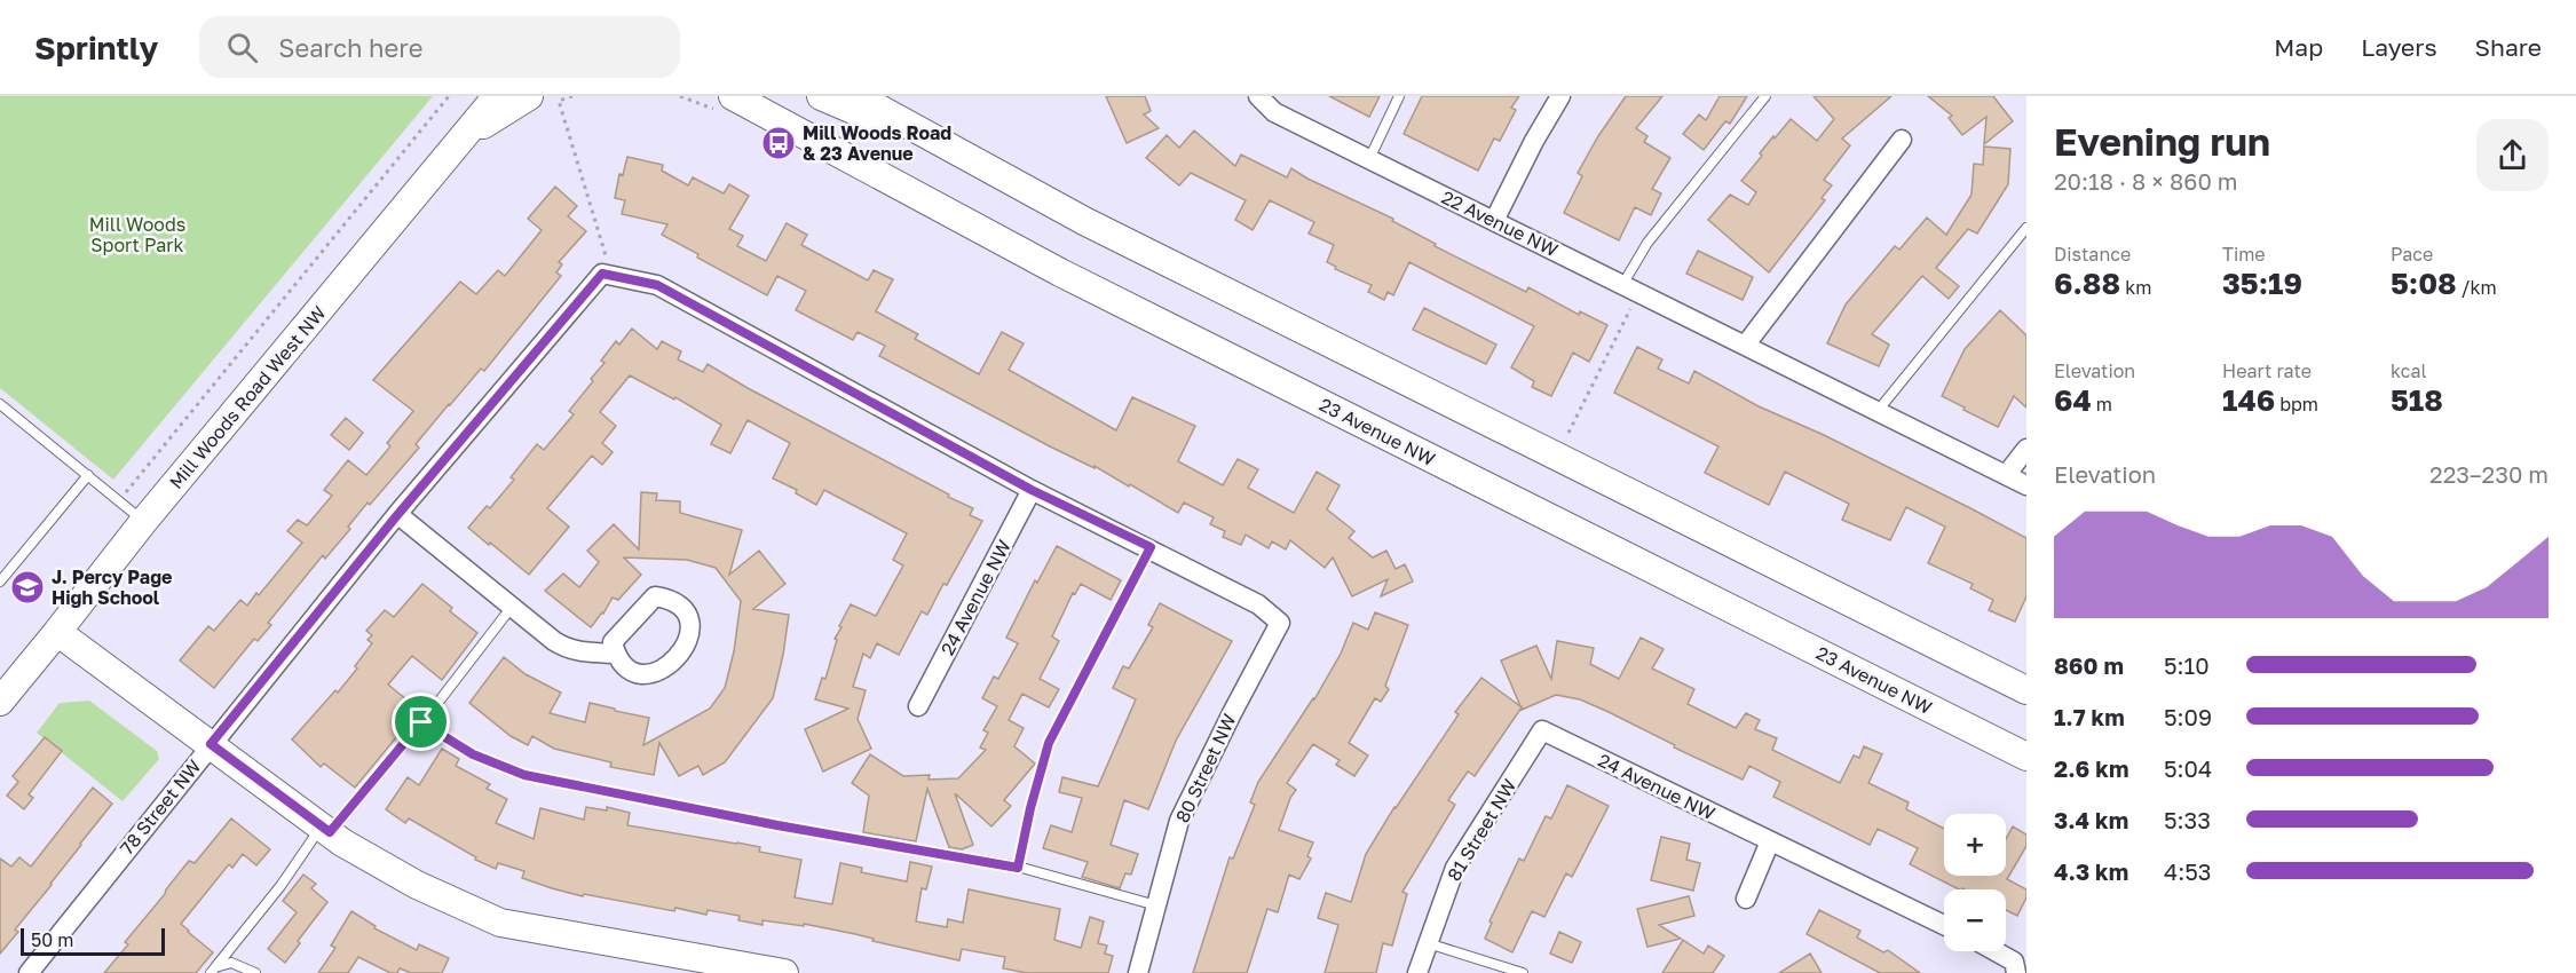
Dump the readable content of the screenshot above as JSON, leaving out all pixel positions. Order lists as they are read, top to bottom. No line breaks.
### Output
{"streets":{"main road":["Mill Woods Road West NW","23 Avenue NW"],"street":["22 Avenue NW","24 Avenue NW","80 Street NW","78 Street NW","81 Street NW"]},"crossings":[["24 Avenue NW","81 Street NW"]],"parks":["Mill Woods Sport Park"],"places":{"bus stop":["Mill Woods Road & 23 Avenue"],"school or university":["J. Percy Page High School"]},"scale_bar":"50 m","page":{"header":"Sprintly","search":"Search here","nav":["Map","Layers","Share"],"heading":["Evening run","20:18 · 8 × 860 m"],"stats":[["Distance","6.88 km"],["Time","35:19"],["Pace","5:08 /km"],["Elevation","64 m"],["Heart rate","146 bpm"],["kcal","518"]],"chart":["Elevation","223–230 m"],"list":[{"name":"860 m","note":"5:10"},{"name":"1.7 km","note":"5:09"},{"name":"2.6 km","note":"5:04"},{"name":"3.4 km","note":"5:33"},{"name":"4.3 km","note":"4:53"}],"map_buttons":["+","−"],"scale":"50 m"}}
